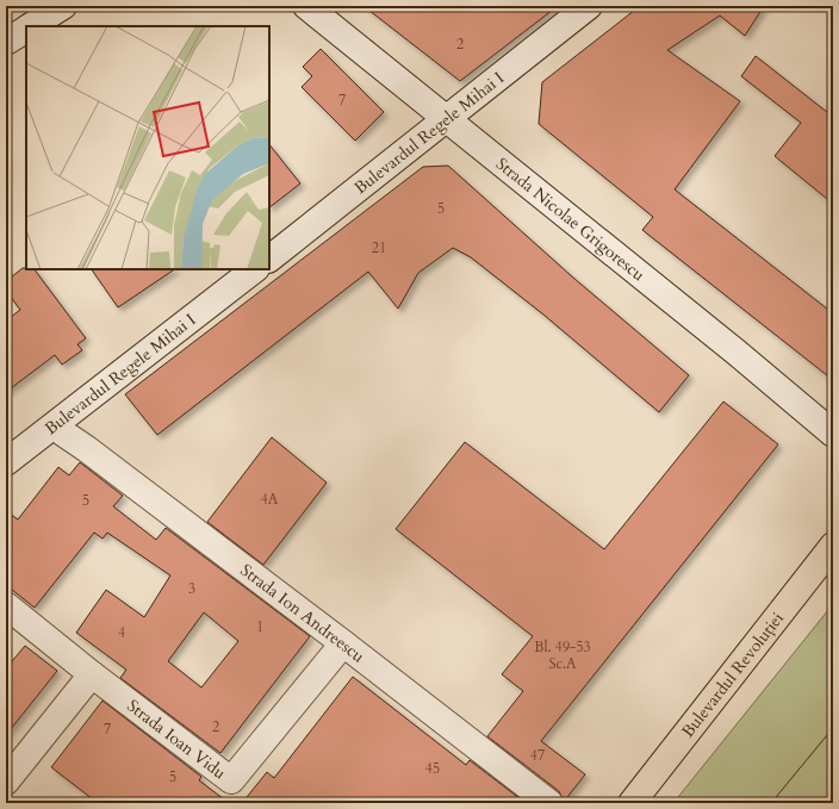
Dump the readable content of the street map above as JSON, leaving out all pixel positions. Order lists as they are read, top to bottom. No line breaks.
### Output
{"streets":{"main road":["Bulevardul Revoluției"],"street":["Bulevardul Regele Mihai I","Strada Nicolae Grigorescu","Strada Ion Andreescu","Strada Ioan Vidu"]},"crossings":[["Bulevardul Regele Mihai I","Strada Nicolae Grigorescu"],["Bulevardul Regele Mihai I","Strada Ion Andreescu"],["Strada Ion Andreescu","Strada Ioan Vidu"]],"house_numbers":["2","7","5","21","4A","5","3","1","4","Bl. 49-53 Sc.A","2","7","47","45","5"]}
